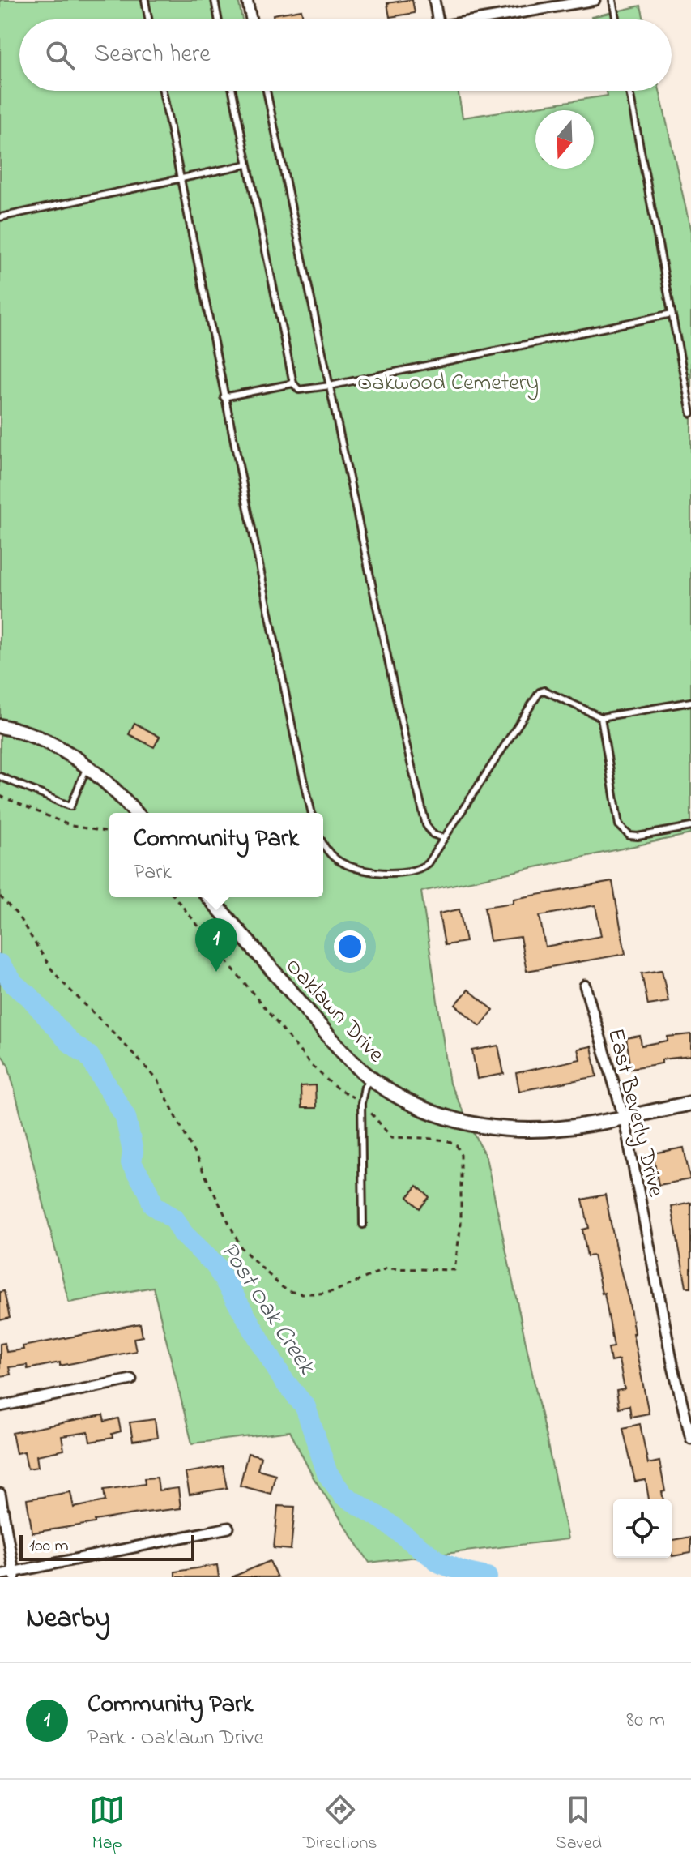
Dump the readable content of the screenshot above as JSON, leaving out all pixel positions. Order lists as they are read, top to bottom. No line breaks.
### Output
{"streets":{"street":["Oaklawn Drive","East Beverly Drive"]},"crossings":[["Oaklawn Drive","East Beverly Drive"]],"water":["Post Oak Creek"],"parks":["Oakwood Cemetery"],"scale_bar":"100 m","north":"bottom","page":{"search":"Search here","popup":["Community Park","Park"],"pins":"1","scale":"100 m","heading":"Nearby","list":[{"mark":"1","name":"Community Park","note":"Park · Oaklawn Drive","value":"80 m"}],"nav":["Map","Directions","Saved"]}}
